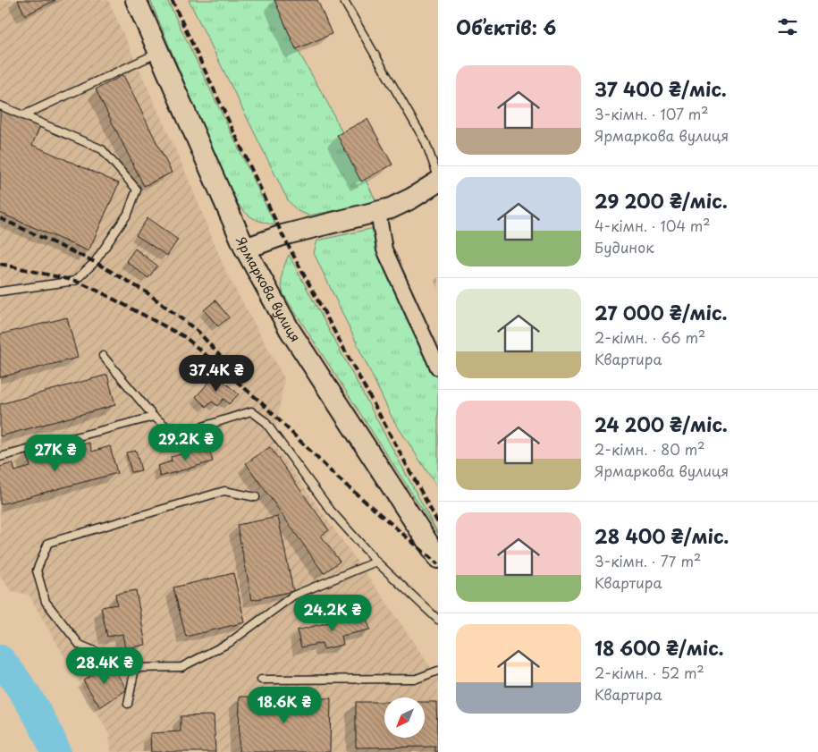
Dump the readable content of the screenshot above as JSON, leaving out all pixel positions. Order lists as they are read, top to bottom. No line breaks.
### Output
{"streets":{"main road":["Ярмаркова вулиця"]},"north":"bottom left","page":{"heading":"Об’єктів: 6","list":[{"name":"37 400 ₴/міс.","note":"3-кімн. · 107 m² · Ярмаркова вулиця"},{"name":"29 200 ₴/міс.","note":"4-кімн. · 104 m² · Будинок"},{"name":"27 000 ₴/міс.","note":"2-кімн. · 66 m² · Квартира"},{"name":"24 200 ₴/міс.","note":"2-кімн. · 80 m² · Ярмаркова вулиця"},{"name":"28 400 ₴/міс.","note":"3-кімн. · 77 m² · Квартира"},{"name":"18 600 ₴/міс.","note":"2-кімн. · 52 m² · Квартира"}],"price":["37.4K ₴","29.2K ₴","27K ₴","24.2K ₴","28.4K ₴","18.6K ₴"]}}
